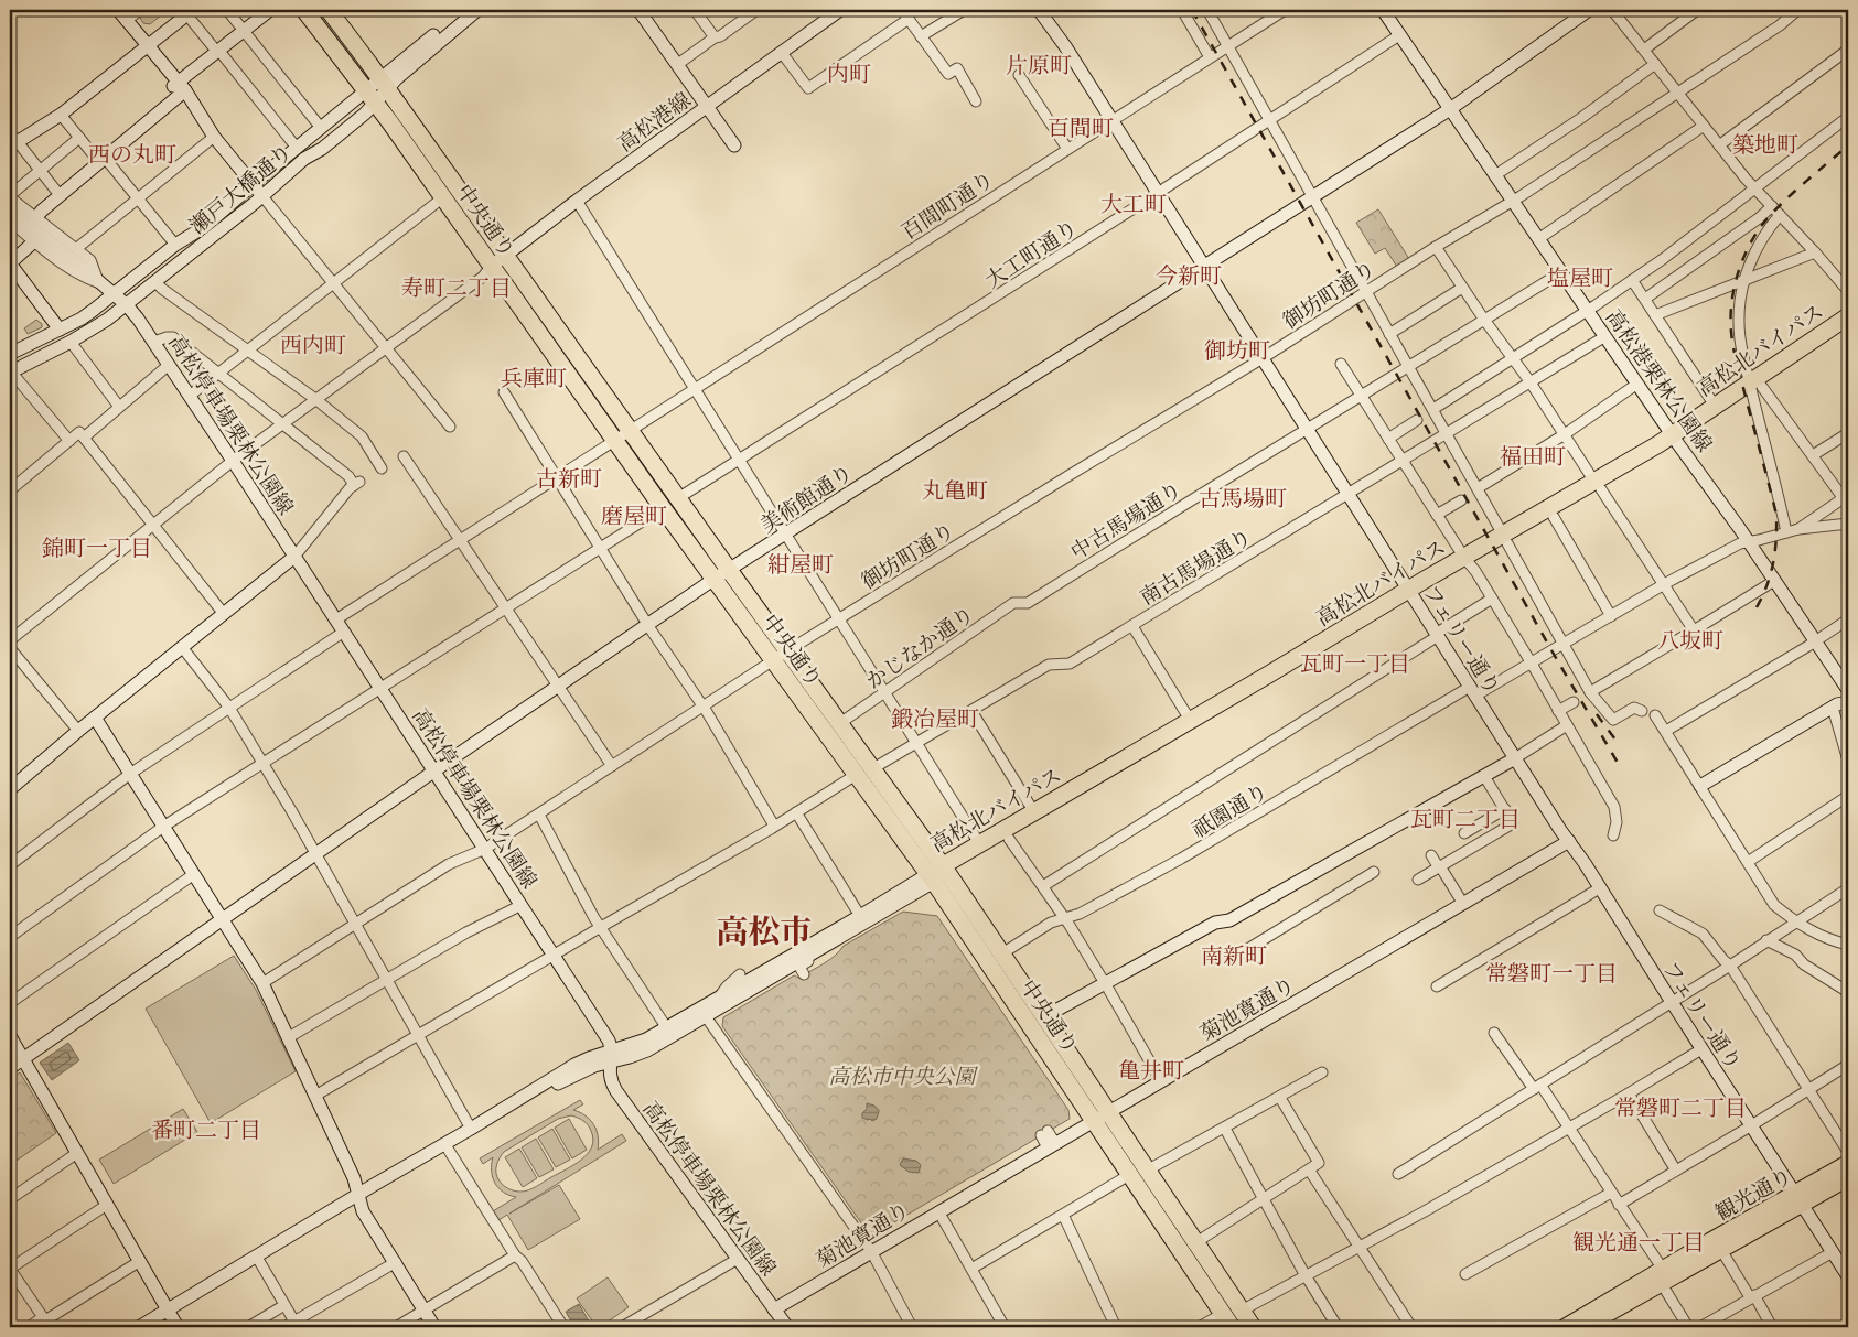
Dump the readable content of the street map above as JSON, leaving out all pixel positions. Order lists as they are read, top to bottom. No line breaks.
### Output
{"streets":{"highway":["中央通り","高松北バイパス"],"main road":["観光通り"],"street":["高松港線","瀬戸大橋通り","百間町通り","大工町通り","御坊町通り","高松港栗林公園線","高松停車場栗林公園線","美術館通り","中古馬場通り","南古馬場通り","フェリー通り","かじなか通り","祇園通り","菊池寛通り"]},"crossings":[["高松港線","中央通り"],["瀬戸大橋通り","中央通り"],["瀬戸大橋通り","高松停車場栗林公園線"],["百間町通り","中央通り"],["百間町通り","高松停車場栗林公園線"],["百間町通り","フェリー通り"],["中央通り","大工町通り"],["中央通り","御坊町通り"],["中央通り","高松北バイパス"],["中央通り","美術館通り"],["中央通り","南古馬場通り"],["中央通り","かじなか通り"],["中央通り","祇園通り"],["中央通り","菊池寛通り"],["大工町通り","高松港栗林公園線"],["大工町通り","フェリー通り"],["御坊町通り","高松港栗林公園線"],["御坊町通り","高松停車場栗林公園線"],["御坊町通り","フェリー通り"],["高松北バイパス","高松港栗林公園線"],["高松北バイパス","フェリー通り"],["高松港栗林公園線","美術館通り"],["高松港栗林公園線","中古馬場通り"],["高松港栗林公園線","南古馬場通り"],["高松港栗林公園線","祇園通り"],["高松停車場栗林公園線","美術館通り"],["高松停車場栗林公園線","菊池寛通り"],["美術館通り","フェリー通り"],["中古馬場通り","フェリー通り"],["中古馬場通り","かじなか通り"],["南古馬場通り","フェリー通り"],["フェリー通り","祇園通り"],["フェリー通り","菊池寛通り"],["フェリー通り","観光通り"]],"districts":["片原町","内町","百間町","築地町","西の丸町","大工町","今新町","塩屋町","寿町二丁目","西内町","御坊町","兵庫町","福田町","古新町","丸亀町","古馬場町","磨屋町","錦町一丁目","紺屋町","八坂町","瓦町一丁目","鍛冶屋町","瓦町二丁目","高松市","南新町","常磐町一丁目","亀井町","常磐町二丁目","番町二丁目","観光通一丁目"],"parks":["高松市中央公園"]}
